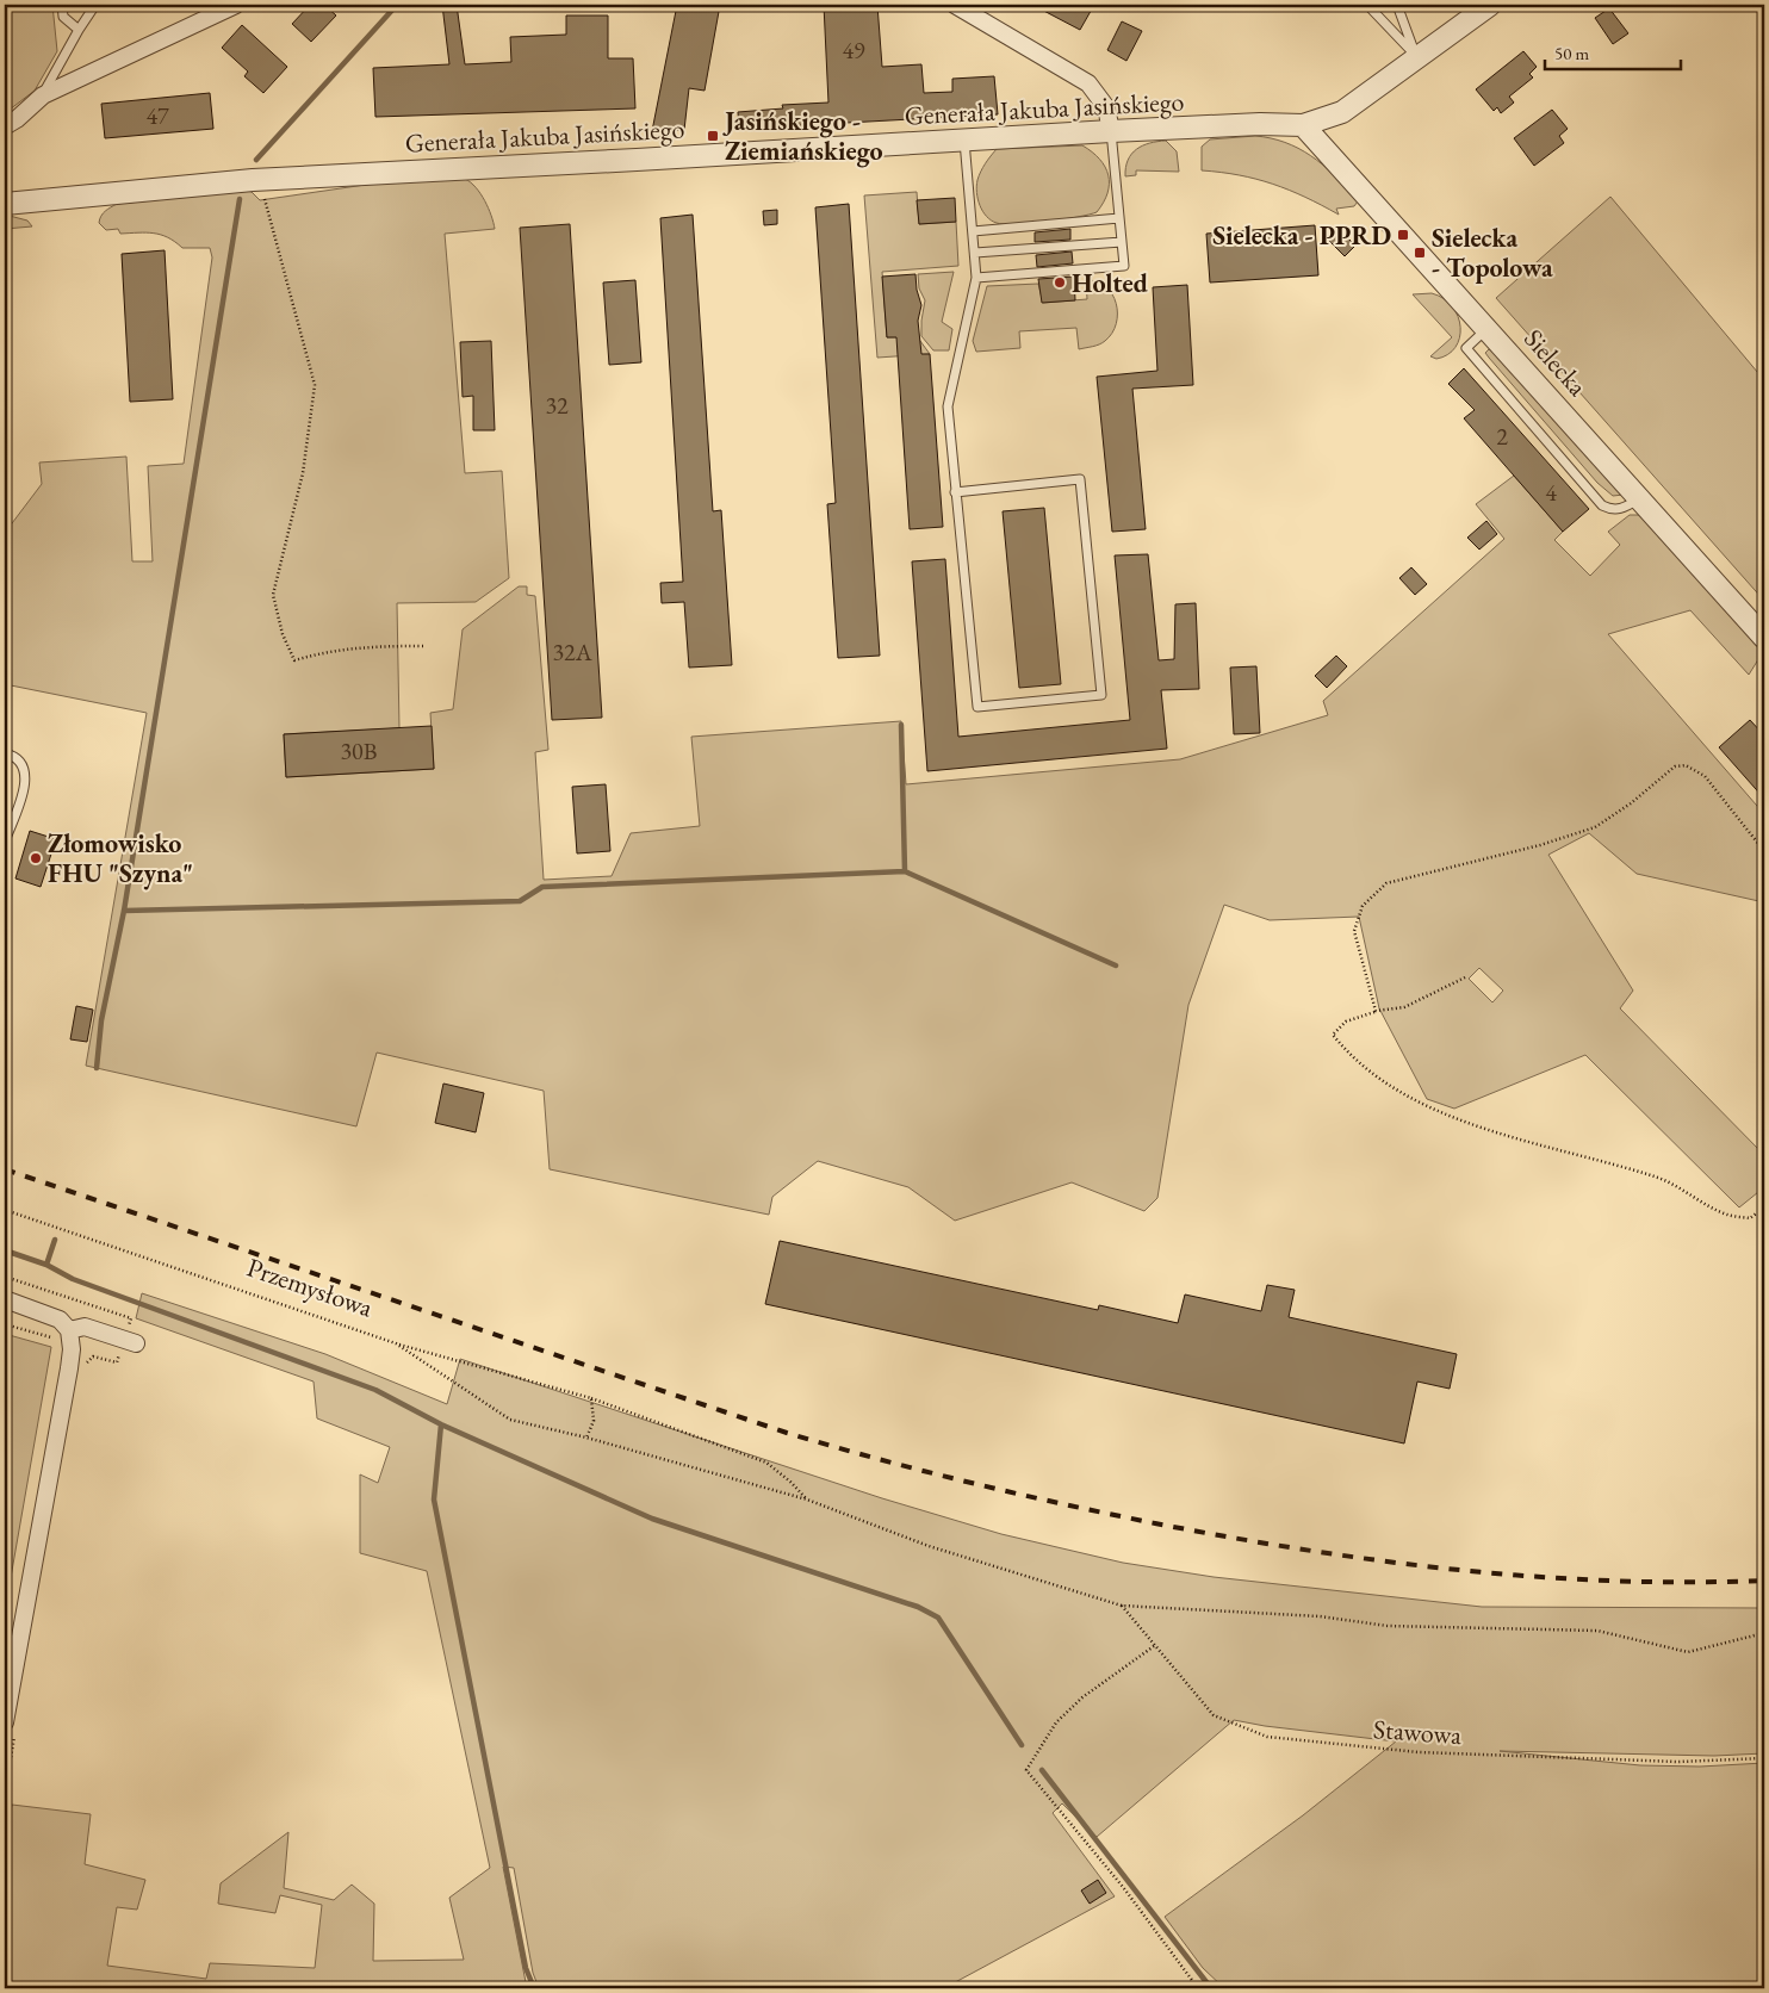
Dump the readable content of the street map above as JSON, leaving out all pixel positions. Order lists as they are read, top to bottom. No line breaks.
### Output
{"streets":{"street":["Generała Jakuba Jasińskiego","Sielecka"],"path":["Przemysłowa","Stawowa"]},"crossings":[["Generała Jakuba Jasińskiego","Sielecka"],["Przemysłowa","Stawowa"]],"places":{"transit":["Jasińskiego - Ziemiańskiego","Sielecka - PPRD","Sielecka - Topolowa"],"other":["Holted","Złomowisko FHU \"Szyna\""]},"house_numbers":["49","47","32","2","4","32A","30B"],"scale_bar":"50 m"}
